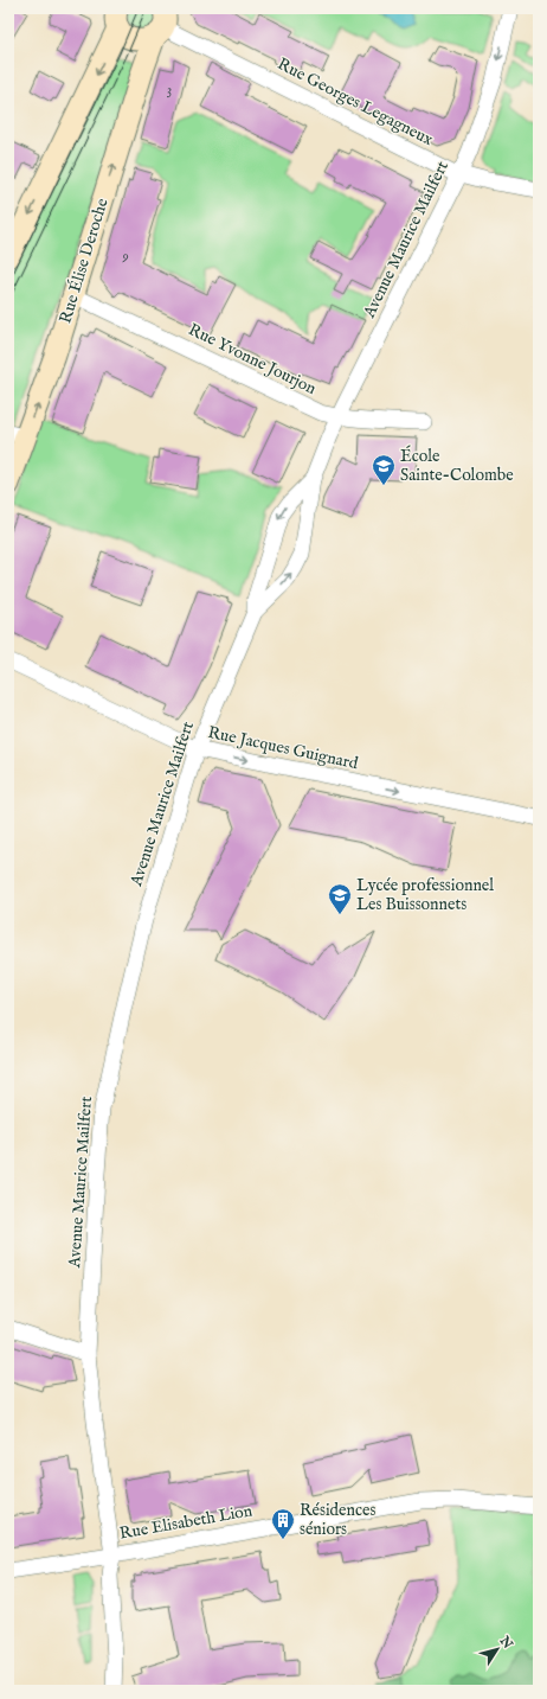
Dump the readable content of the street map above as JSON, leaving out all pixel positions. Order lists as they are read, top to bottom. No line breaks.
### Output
{"streets":{"main road":["Rue Élise Deroche"],"street":["Rue Georges Legagneux","Avenue Maurice Mailfert","Rue Yvonne Jourjon","Rue Jacques Guignard","Rue Elisabeth Lion"]},"crossings":[["Rue Georges Legagneux","Avenue Maurice Mailfert"],["Rue Georges Legagneux","Rue Élise Deroche"],["Avenue Maurice Mailfert","Rue Yvonne Jourjon"],["Avenue Maurice Mailfert","Rue Jacques Guignard"],["Avenue Maurice Mailfert","Rue Elisabeth Lion"],["Rue Élise Deroche","Rue Yvonne Jourjon"]],"one_way":["Rue Jacques Guignard"],"places":{"school or university":["École Sainte-Colombe","Lycée professionnel Les Buissonnets"],"building":["Résidences séniors"]},"house_numbers":["3","9"],"north":"top right"}
